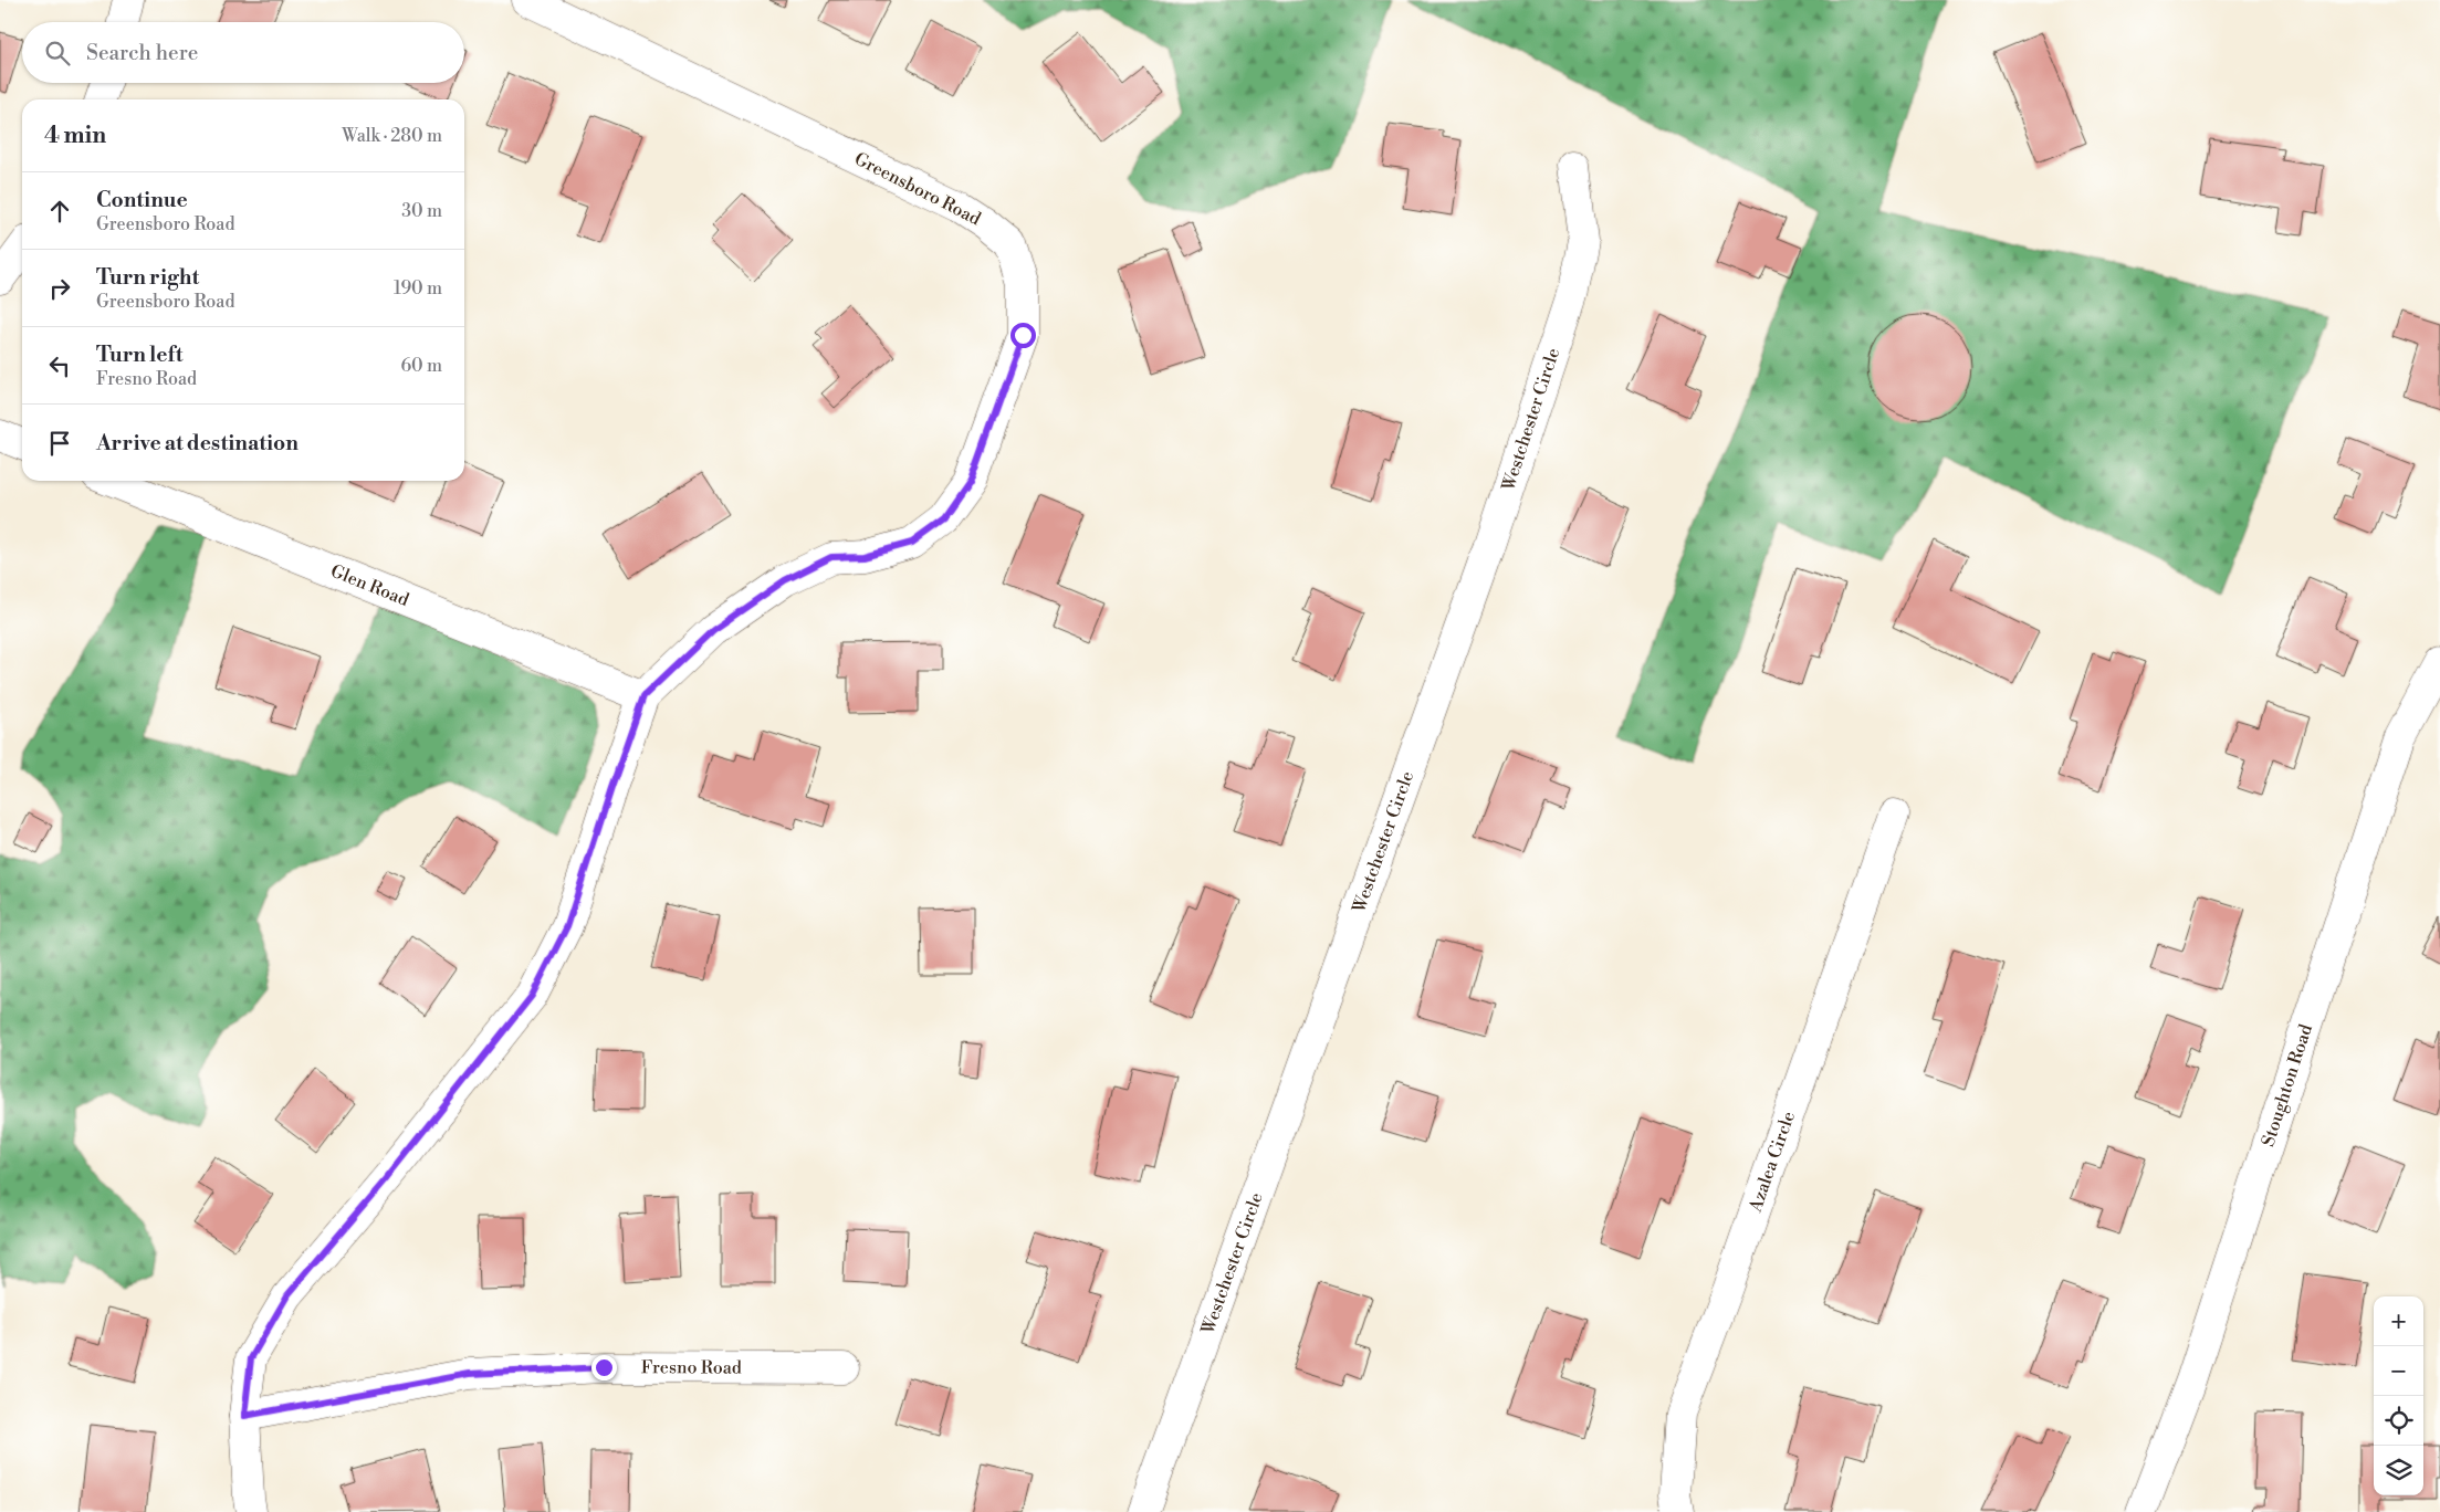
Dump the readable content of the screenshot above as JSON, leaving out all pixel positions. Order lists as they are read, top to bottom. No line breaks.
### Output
{"streets":{"street":["Greensboro Road","Westchester Circle","Glen Road","Stoughton Road","Azalea Circle","Fresno Road"]},"crossings":[["Greensboro Road","Glen Road"],["Greensboro Road","Fresno Road"]],"page":{"search":"Search here","heading":["4 min","Walk · 280 m"],"list":[["Continue","Greensboro Road","30 m"],["Turn right","Greensboro Road","190 m"],["Turn left","Fresno Road","60 m"],"Arrive at destination"],"map_buttons":["+","−"]}}
